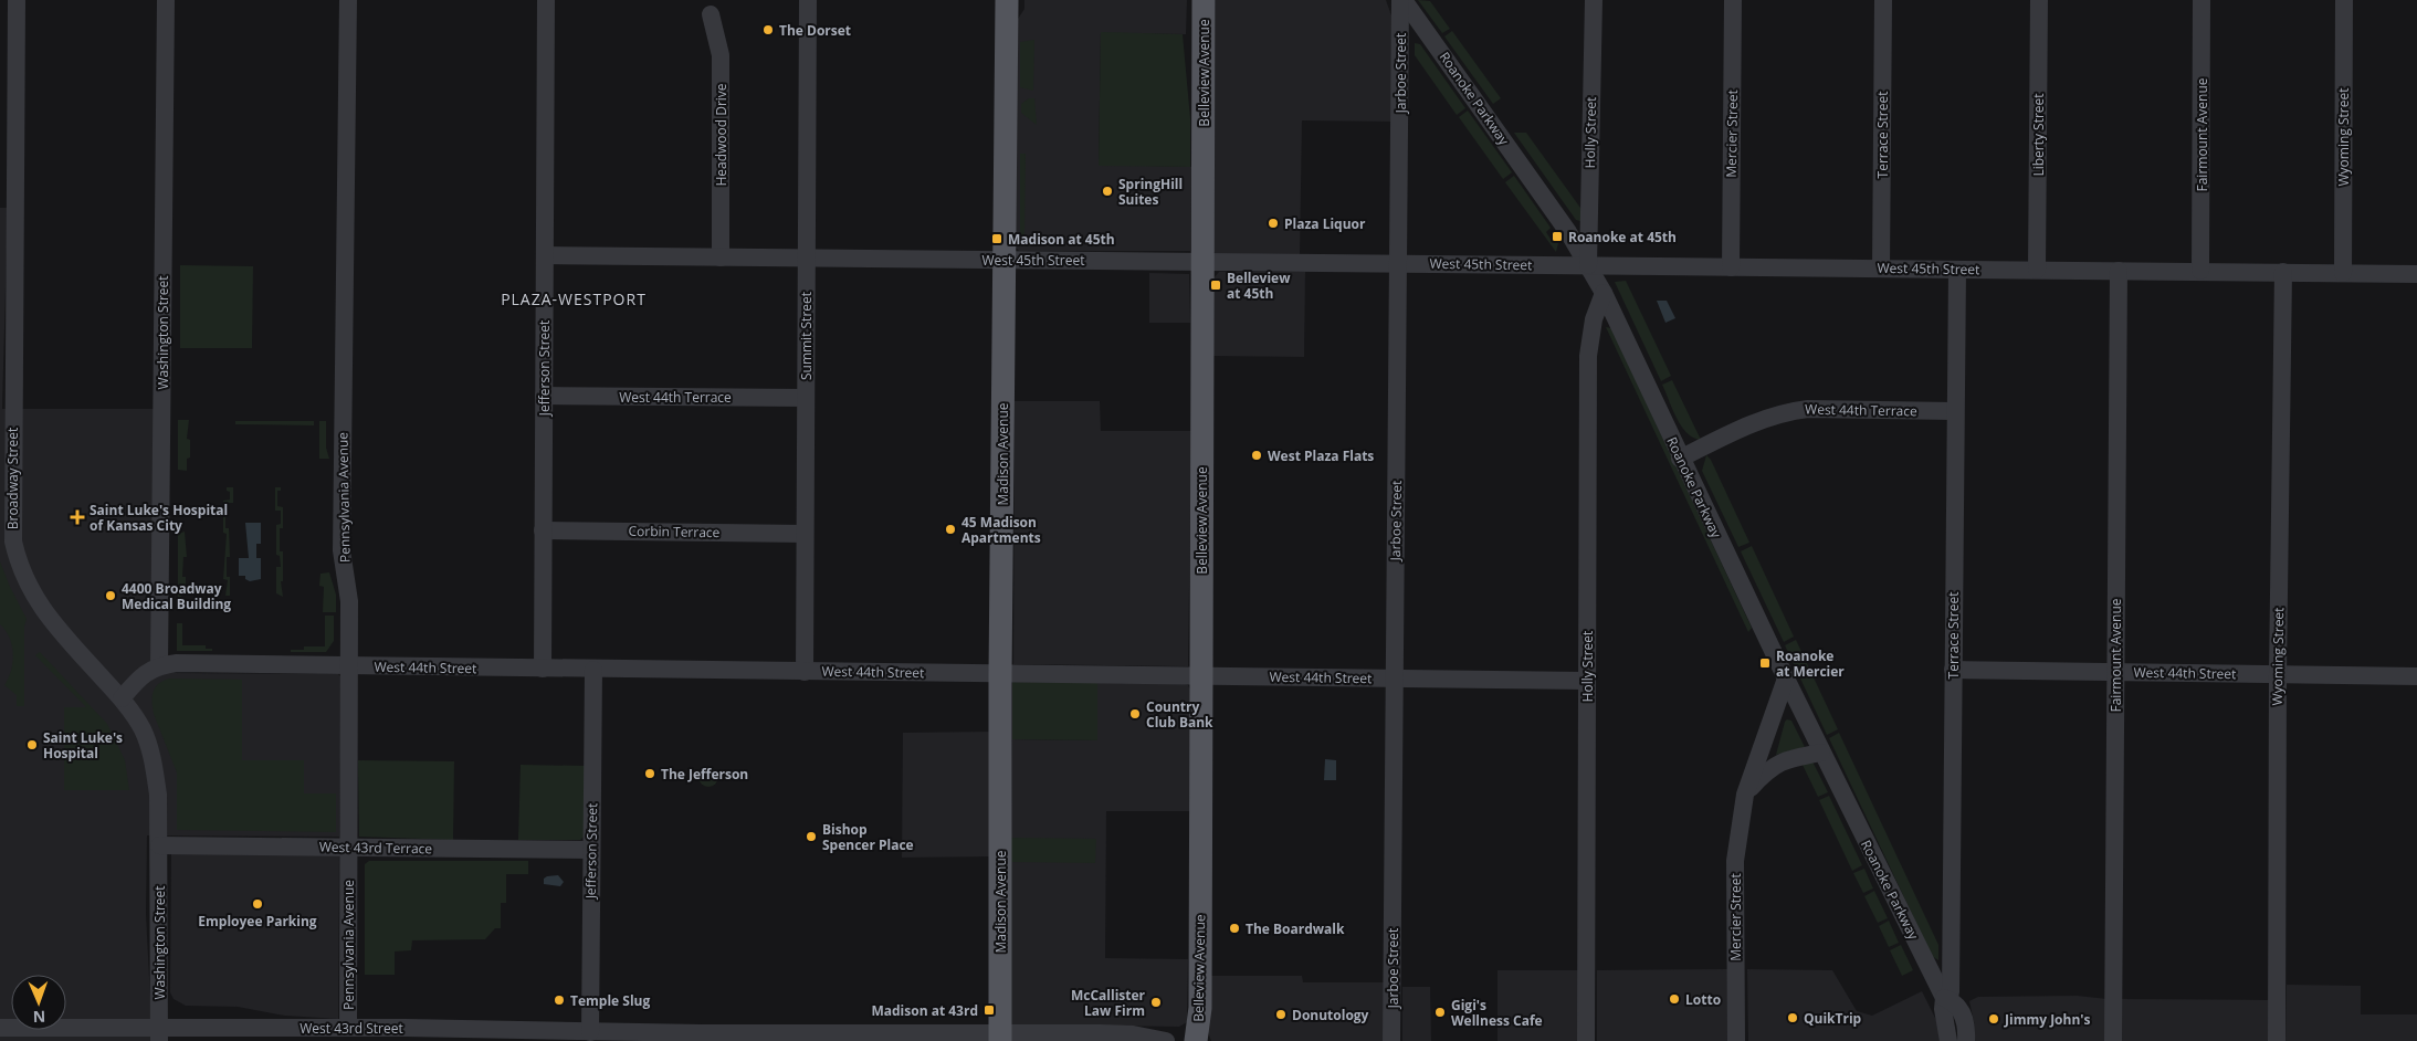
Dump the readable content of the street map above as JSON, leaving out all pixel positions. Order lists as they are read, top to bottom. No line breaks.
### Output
{"streets":{"main road":["Belleview Avenue","Madison Avenue"],"street":["Jarboe Street","Roanoke Parkway","Holly Street","Mercier Street","Headwood Drive","Terrace Street","Liberty Street","Fairmount Avenue","Wyoming Street","West 45th Street","Washington Street","Summit Street","Jefferson Street","West 44th Terrace","Broadway Street","Pennsylvania Avenue","Corbin Terrace","West 44th Street","West 43rd Terrace","West 43rd Street"]},"crossings":[["Belleview Avenue","West 45th Street"],["Belleview Avenue","West 44th Street"],["Jarboe Street","Roanoke Parkway"],["Jarboe Street","West 45th Street"],["Jarboe Street","West 44th Street"],["Roanoke Parkway","Holly Street"],["Roanoke Parkway","Mercier Street"],["Roanoke Parkway","Terrace Street"],["Roanoke Parkway","West 45th Street"],["Roanoke Parkway","West 44th Terrace"],["Holly Street","West 45th Street"],["Holly Street","West 44th Street"],["Mercier Street","West 45th Street"],["Headwood Drive","West 45th Street"],["Terrace Street","West 45th Street"],["Terrace Street","West 44th Terrace"],["Terrace Street","West 44th Street"],["Liberty Street","West 45th Street"],["Fairmount Avenue","West 45th Street"],["Fairmount Avenue","West 44th Street"],["Wyoming Street","West 45th Street"],["Wyoming Street","West 44th Street"],["West 45th Street","Summit Street"],["West 45th Street","Jefferson Street"],["West 45th Street","Madison Avenue"],["Washington Street","Broadway Street"],["Washington Street","West 44th Street"],["Washington Street","West 43rd Terrace"],["Washington Street","West 43rd Street"],["Summit Street","West 44th Terrace"],["Summit Street","Corbin Terrace"],["Summit Street","West 44th Street"],["Jefferson Street","West 44th Terrace"],["Jefferson Street","Corbin Terrace"],["Jefferson Street","West 44th Street"],["Jefferson Street","West 43rd Terrace"],["Jefferson Street","West 43rd Street"],["Madison Avenue","West 44th Street"],["Madison Avenue","West 43rd Street"],["Broadway Street","West 43rd Terrace"],["Pennsylvania Avenue","West 44th Street"],["Pennsylvania Avenue","West 43rd Terrace"],["Pennsylvania Avenue","West 43rd Street"]],"districts":["PLAZA-WESTPORT"],"places":{"other":["The Dorset","SpringHill Suites","Plaza Liquor","West Plaza Flats","45 Madison Apartments","4400 Broadway Medical Building","Country Club Bank","Saint Luke's Hospital","The Jefferson","Bishop Spencer Place","Employee Parking","The Boardwalk","Lotto","Temple Slug","McCallister Law Firm","Gigi's Wellness Cafe","Donutology","QuikTrip","Jimmy John's"],"transit":["Roanoke at 45th","Madison at 45th","Belleview at 45th","Roanoke at Mercier","Madison at 43rd"],"health":["Saint Luke's Hospital of Kansas City"]},"north":"bottom"}
